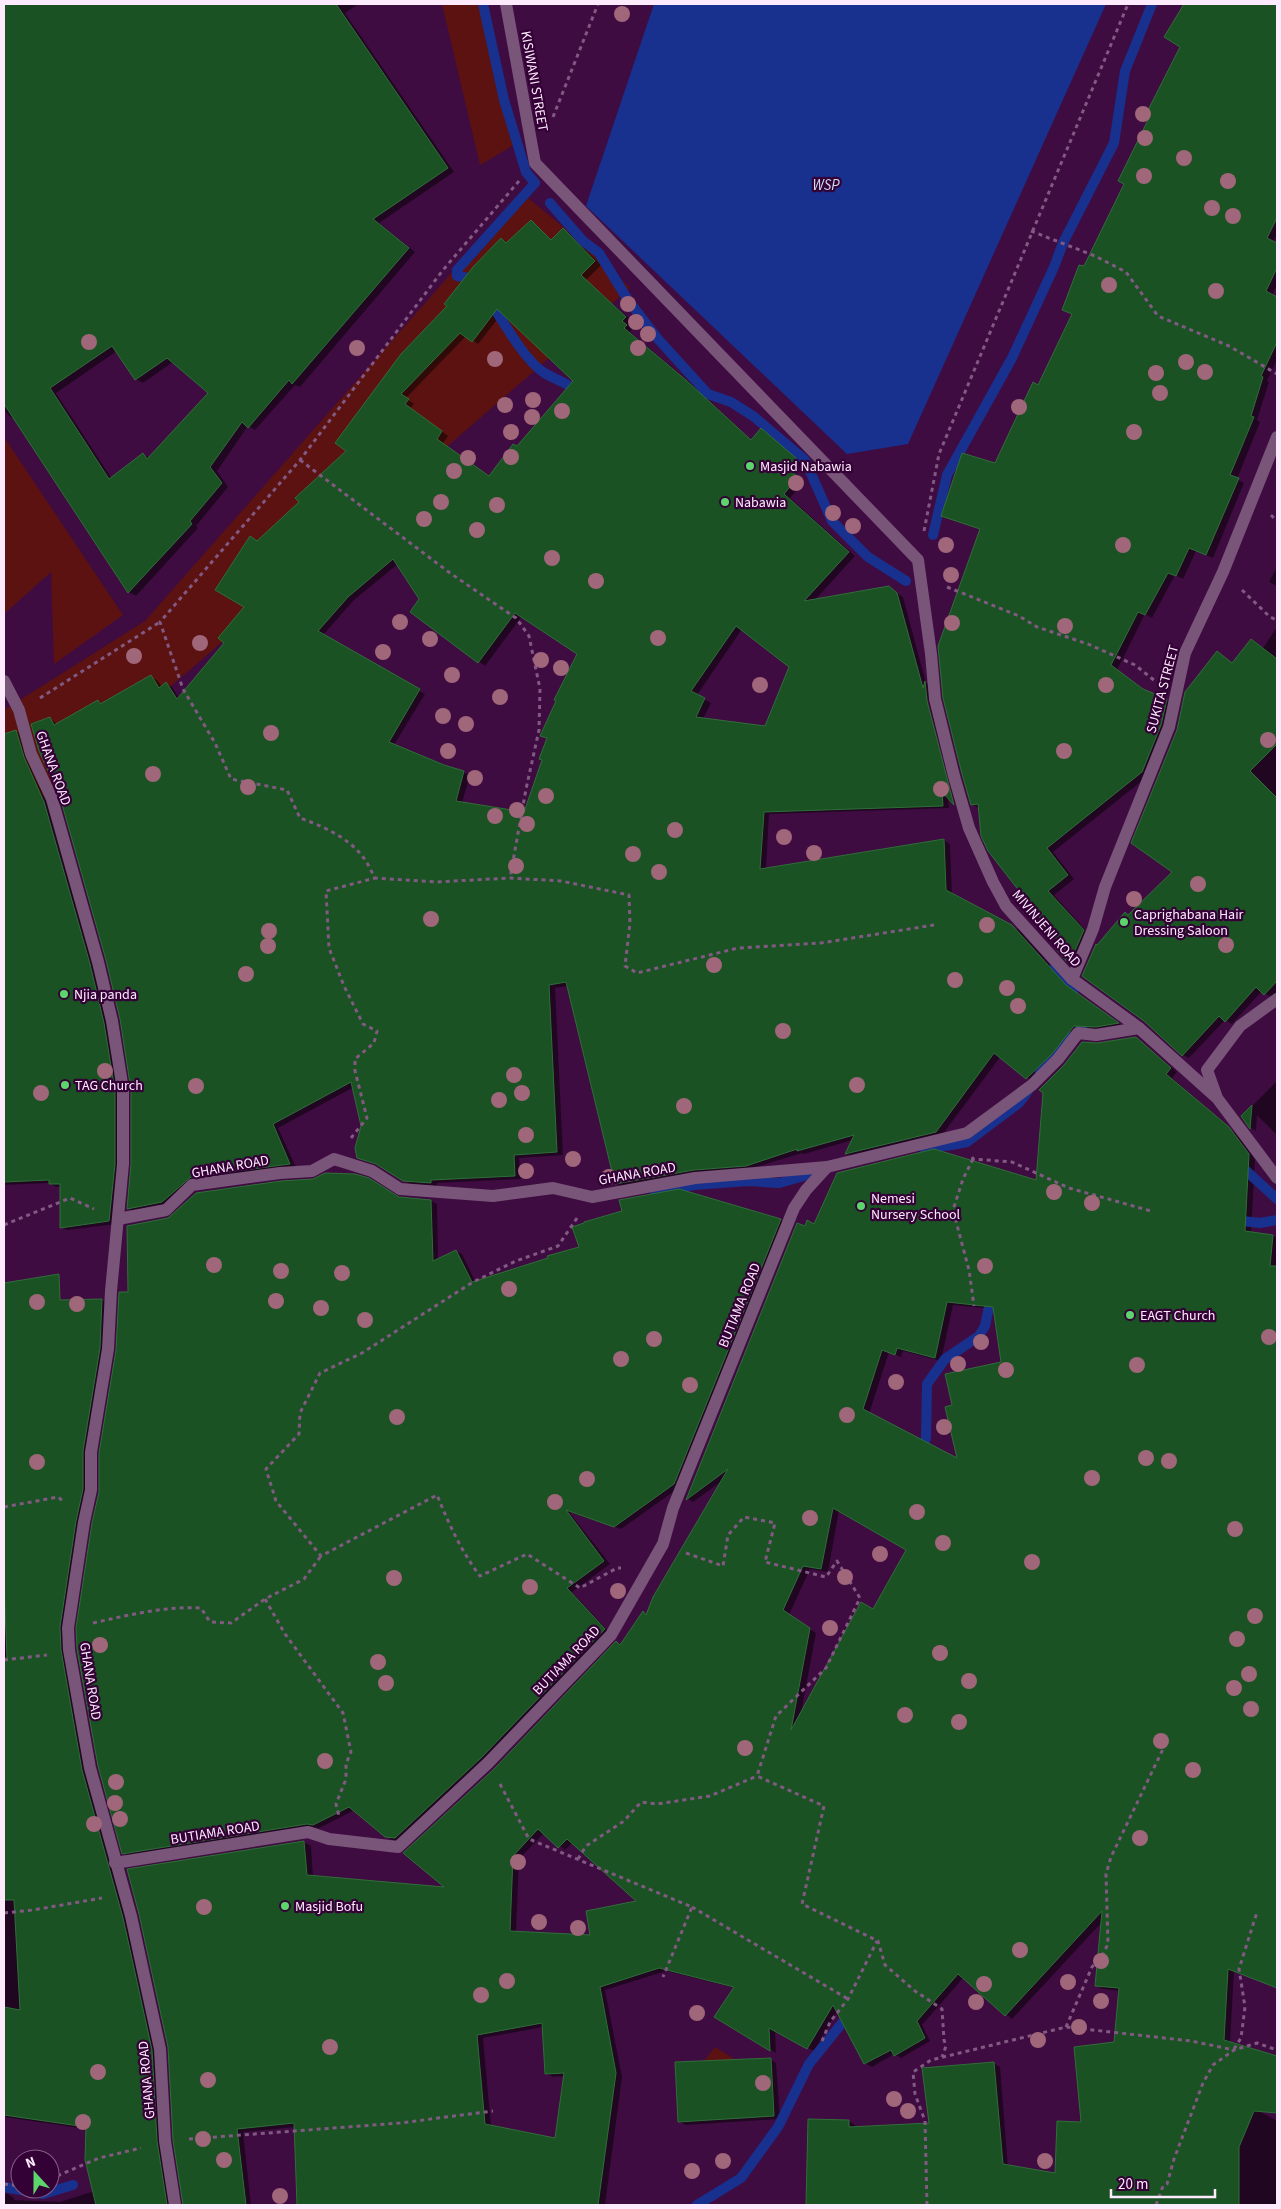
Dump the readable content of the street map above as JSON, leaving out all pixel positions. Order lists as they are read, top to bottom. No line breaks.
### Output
{"streets":{"street":["KISIWANI STREET","SUKITA STREET","GHANA ROAD","MIVINJENI ROAD","BUTIAMA ROAD"]},"crossings":[["SUKITA STREET","MIVINJENI ROAD"],["GHANA ROAD","MIVINJENI ROAD"],["GHANA ROAD","BUTIAMA ROAD"]],"water":["WSP"],"places":["Masjid Nabawia","Nabawia","Caprighabana Hair Dressing Saloon","Njia panda","TAG Church","Nemesi Nursery School","EAGT Church","Masjid Bofu"],"scale_bar":"20 m","north":"top"}
